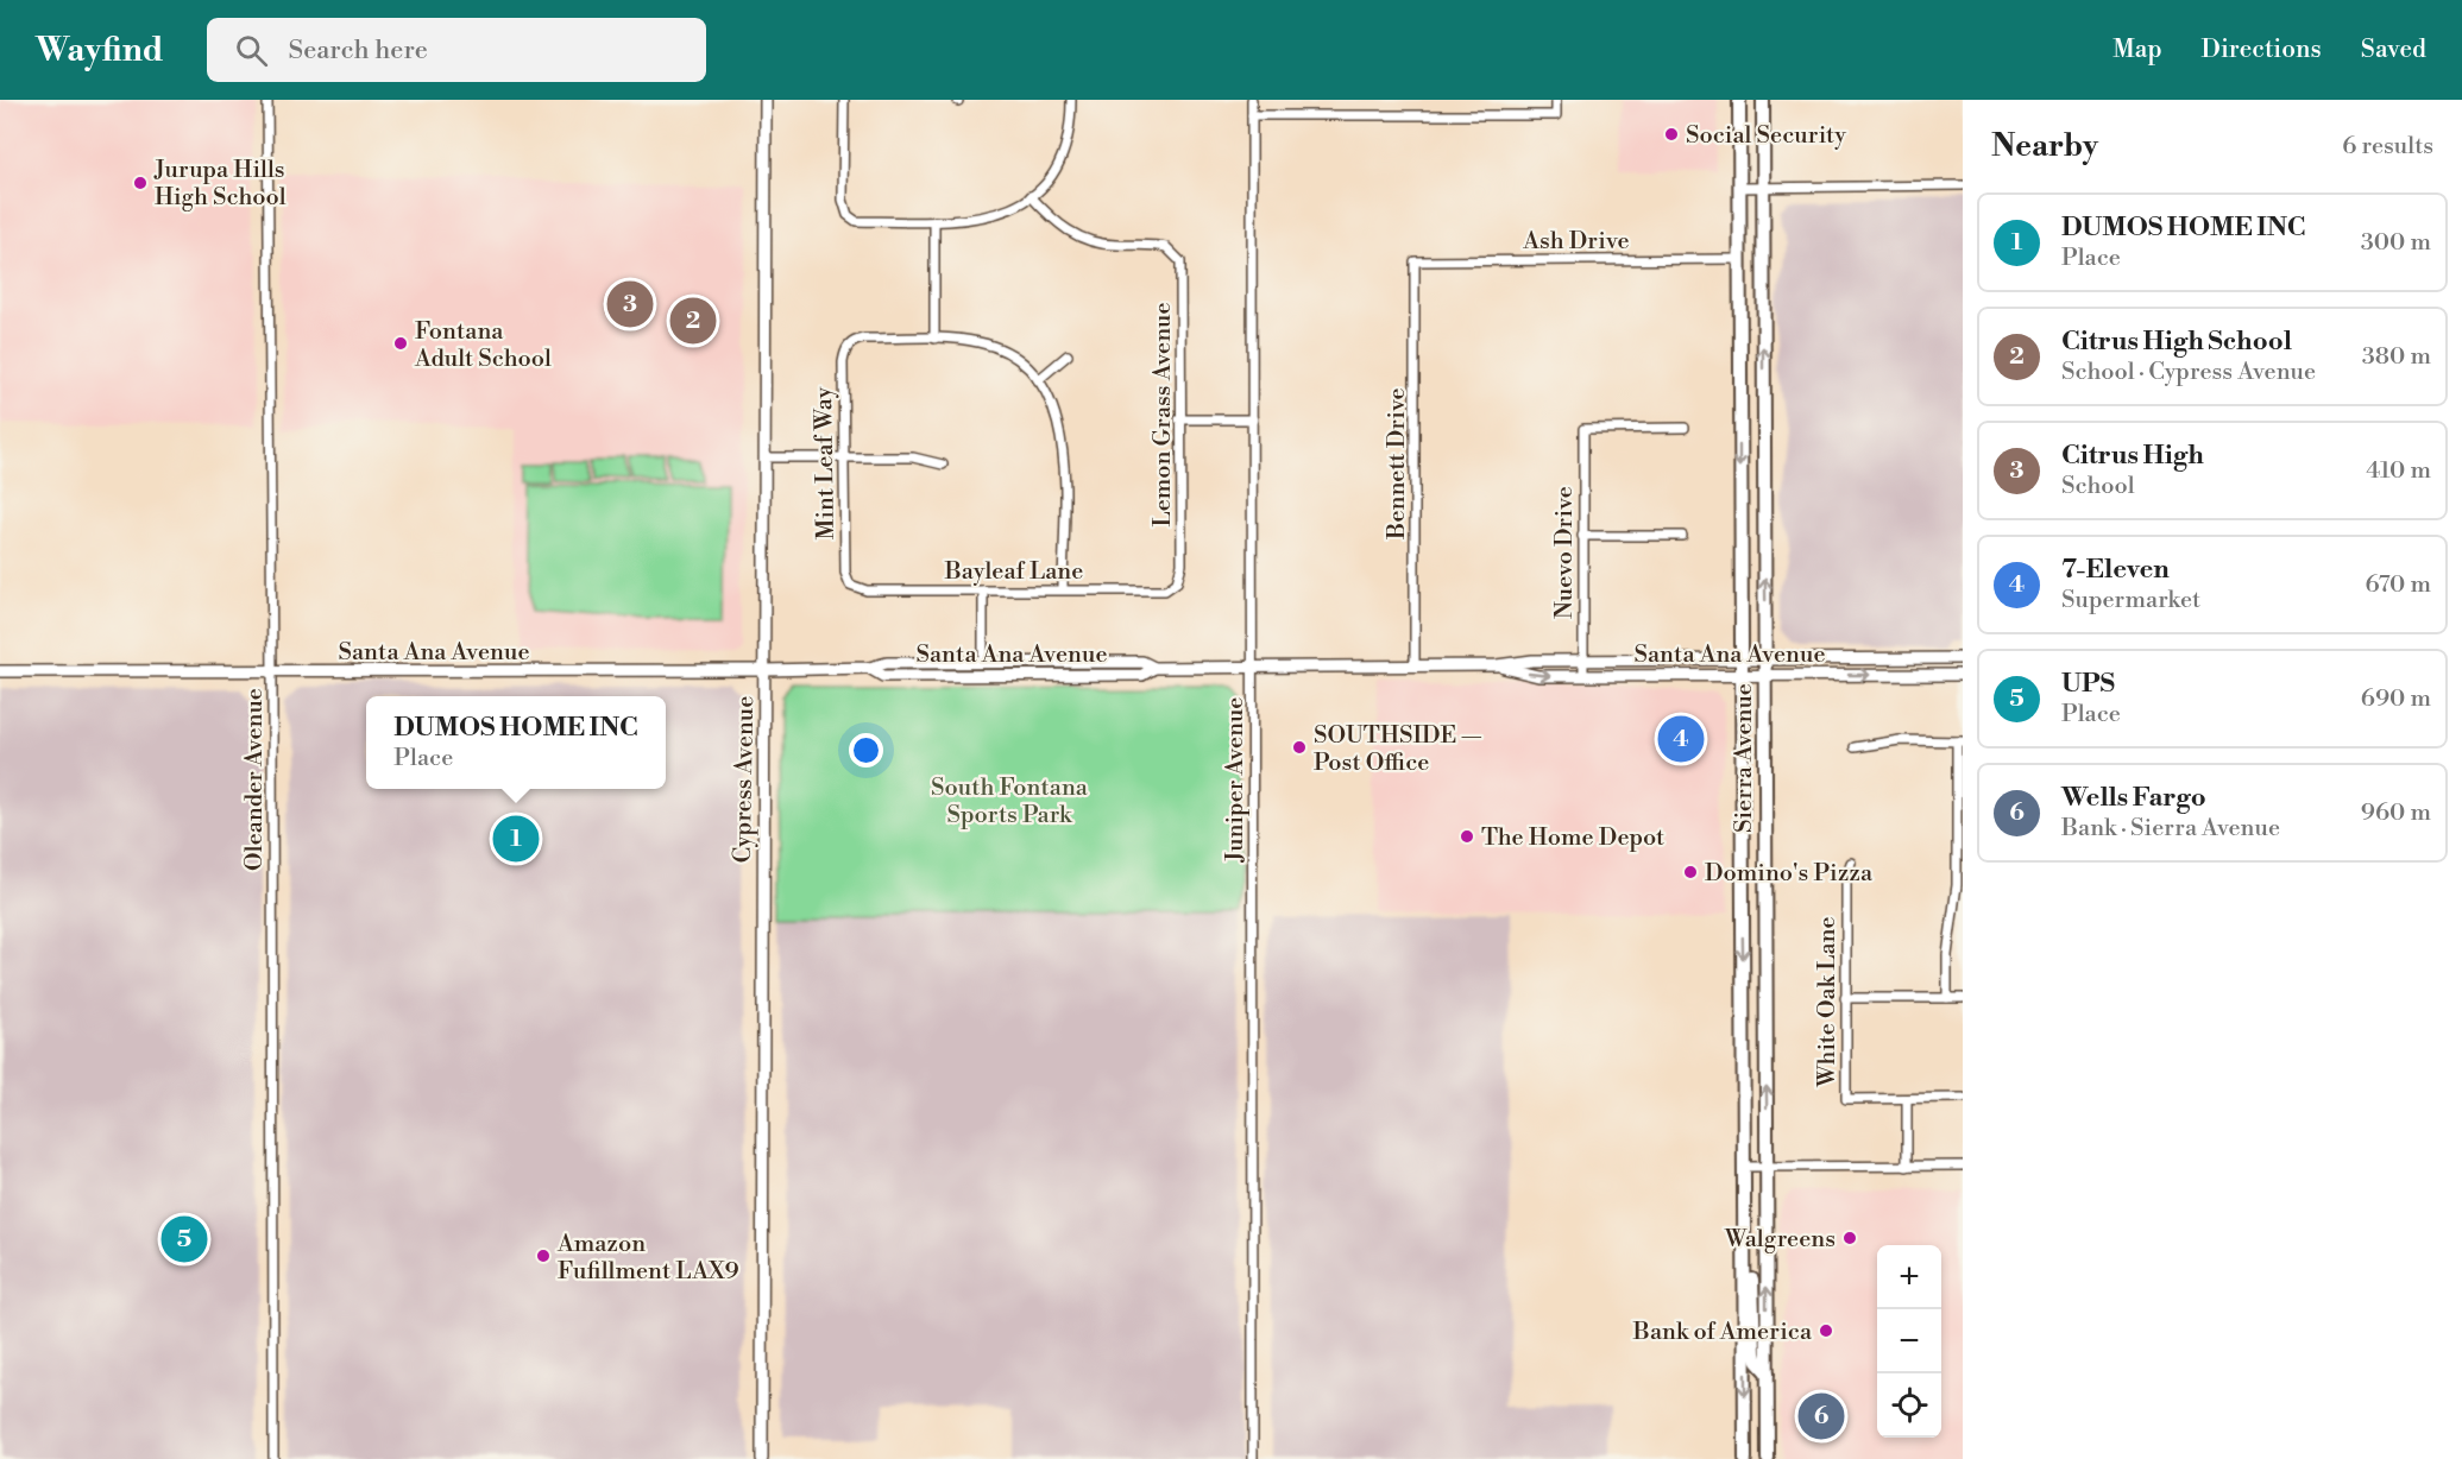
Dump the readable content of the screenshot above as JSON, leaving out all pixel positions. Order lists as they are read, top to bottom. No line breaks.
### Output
{"streets":{"main road":["Sierra Avenue"],"street":["Ash Drive","Lemon Grass Avenue","Mint Leaf Way","Bennett Drive","Nuevo Drive","Bayleaf Lane","Santa Ana Avenue","Oleander Avenue","Cypress Avenue","Juniper Avenue","White Oak Lane"]},"crossings":[["Ash Drive","Bennett Drive"],["Ash Drive","Sierra Avenue"],["Lemon Grass Avenue","Bayleaf Lane"],["Mint Leaf Way","Bayleaf Lane"],["Bennett Drive","Santa Ana Avenue"],["Nuevo Drive","Santa Ana Avenue"],["Santa Ana Avenue","Sierra Avenue"],["Santa Ana Avenue","Oleander Avenue"],["Santa Ana Avenue","Cypress Avenue"],["Santa Ana Avenue","Juniper Avenue"]],"parks":["South Fontana Sports Park"],"places":["Social Security","Jurupa Hills High School","Fontana Adult School","SOUTHSIDE — Post Office","The Home Depot","Domino's Pizza","Walgreens","Amazon Fufillment LAX9","Bank of America"],"page":{"header":"Wayfind","search":"Search here","nav":["Map","Directions","Saved"],"heading":["Nearby","6 results"],"list":[{"mark":"1","name":"DUMOS HOME INC","note":"Place","value":"300 m"},{"mark":"2","name":"Citrus High School","note":"School · Cypress Avenue","value":"380 m"},{"mark":"3","name":"Citrus High","note":"School","value":"410 m"},{"mark":"4","name":"7-Eleven","note":"Supermarket","value":"670 m"},{"mark":"5","name":"UPS","note":"Place","value":"690 m"},{"mark":"6","name":"Wells Fargo","note":"Bank · Sierra Avenue","value":"960 m"}],"pins":["3","2","4","1","5","6"],"popup":["DUMOS HOME INC","Place"],"map_buttons":["+","−"]}}
